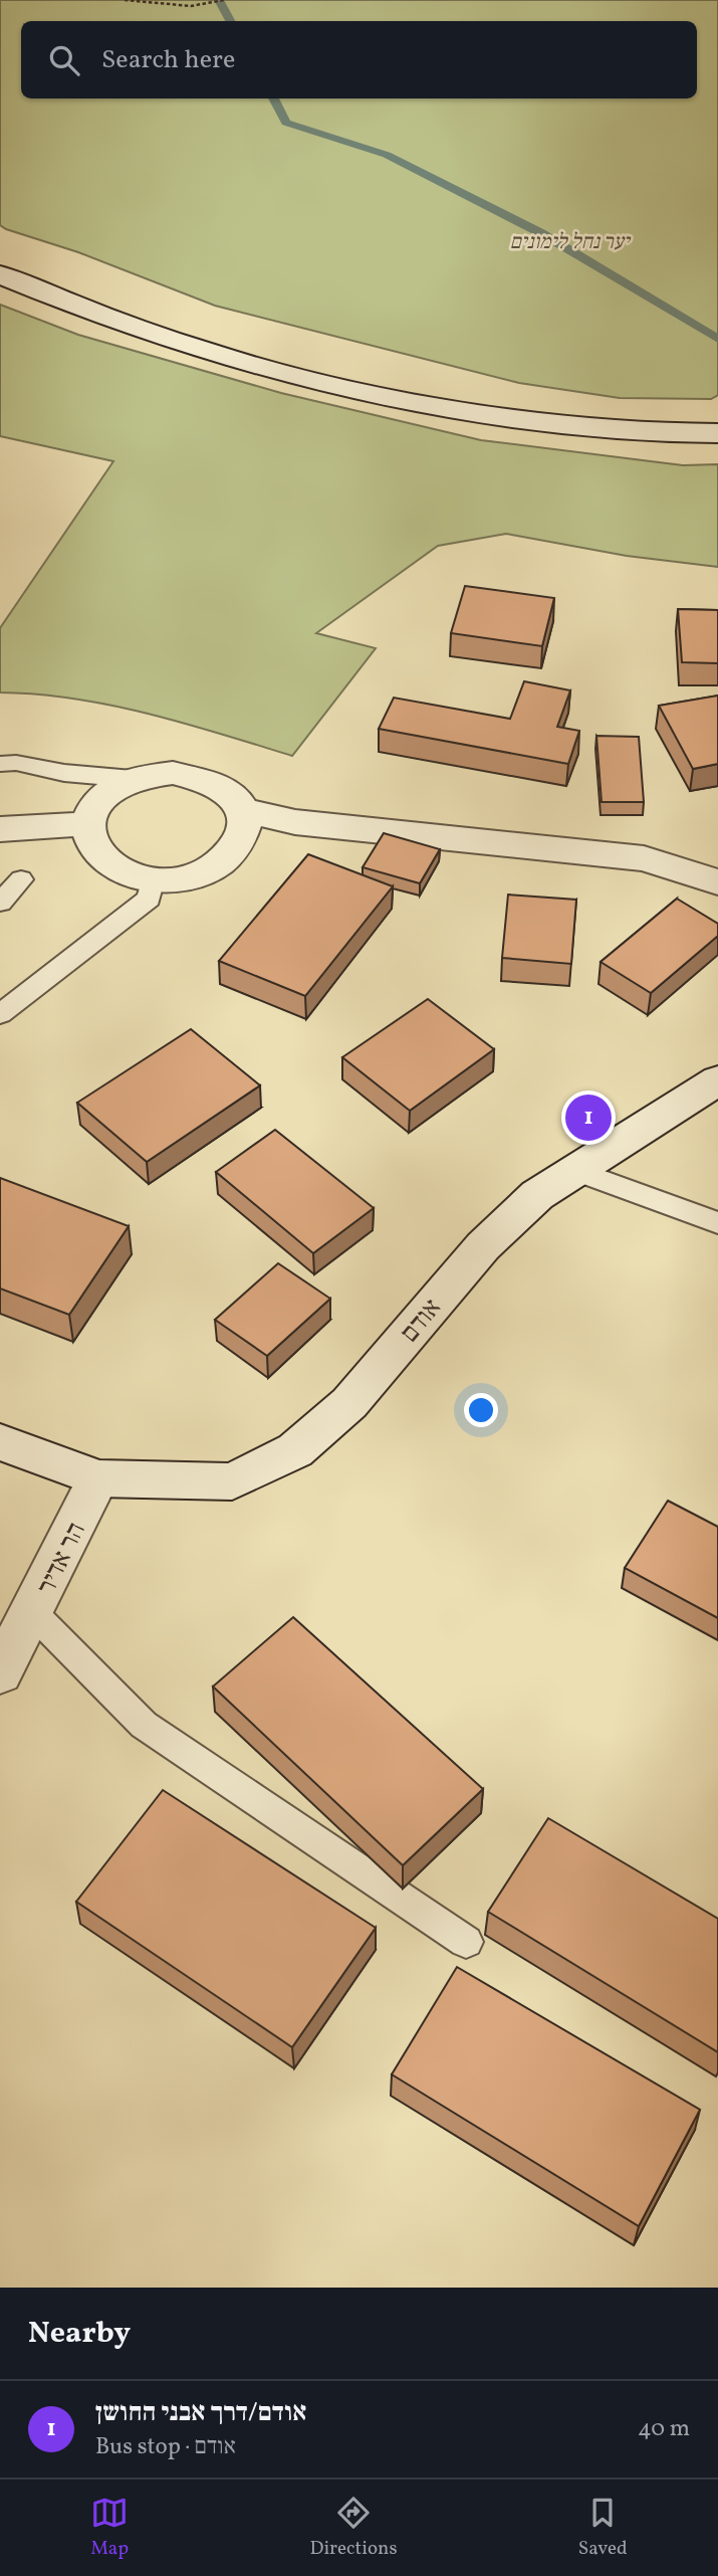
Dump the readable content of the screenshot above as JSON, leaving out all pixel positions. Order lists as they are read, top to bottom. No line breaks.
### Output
{"streets":{"street":["אודם","הר אדיר"]},"crossings":[["אודם","הר אדיר"]],"parks":["יער נחל לימונים"],"page":{"search":"Search here","pins":"1","heading":"Nearby","list":[{"mark":"1","name":"אודם/דרך אבני החושן","note":"Bus stop · אודם","value":"40 m"}],"nav":["Map","Directions","Saved"]}}
